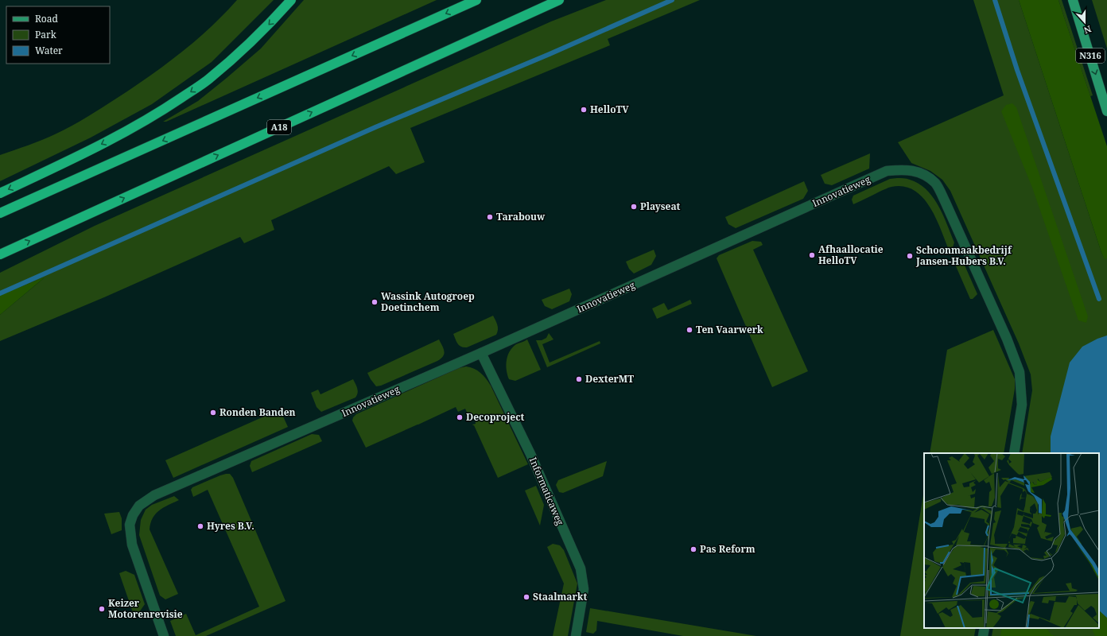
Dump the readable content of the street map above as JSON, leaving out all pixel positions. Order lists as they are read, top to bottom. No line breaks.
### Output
{"streets":{"highway":["A18"],"main road":["N316"],"street":["Innovatieweg","Informaticaweg"]},"crossings":[["Innovatieweg","Informaticaweg"]],"places":["HelloTV","Playseat","Tarabouw","Afhaallocatie HelloTV","Schoonmaakbedrijf Jansen-Hubers B.V.","Wassink Autogroep Doetinchem","Ten Vaarwerk","DexterMT","Ronden Banden","Decoproject","Hyres B.V.","Pas Reform","Staalmarkt","Keizer Motorenrevisie"],"legend":["Road","Park","Water"],"north":"bottom"}
